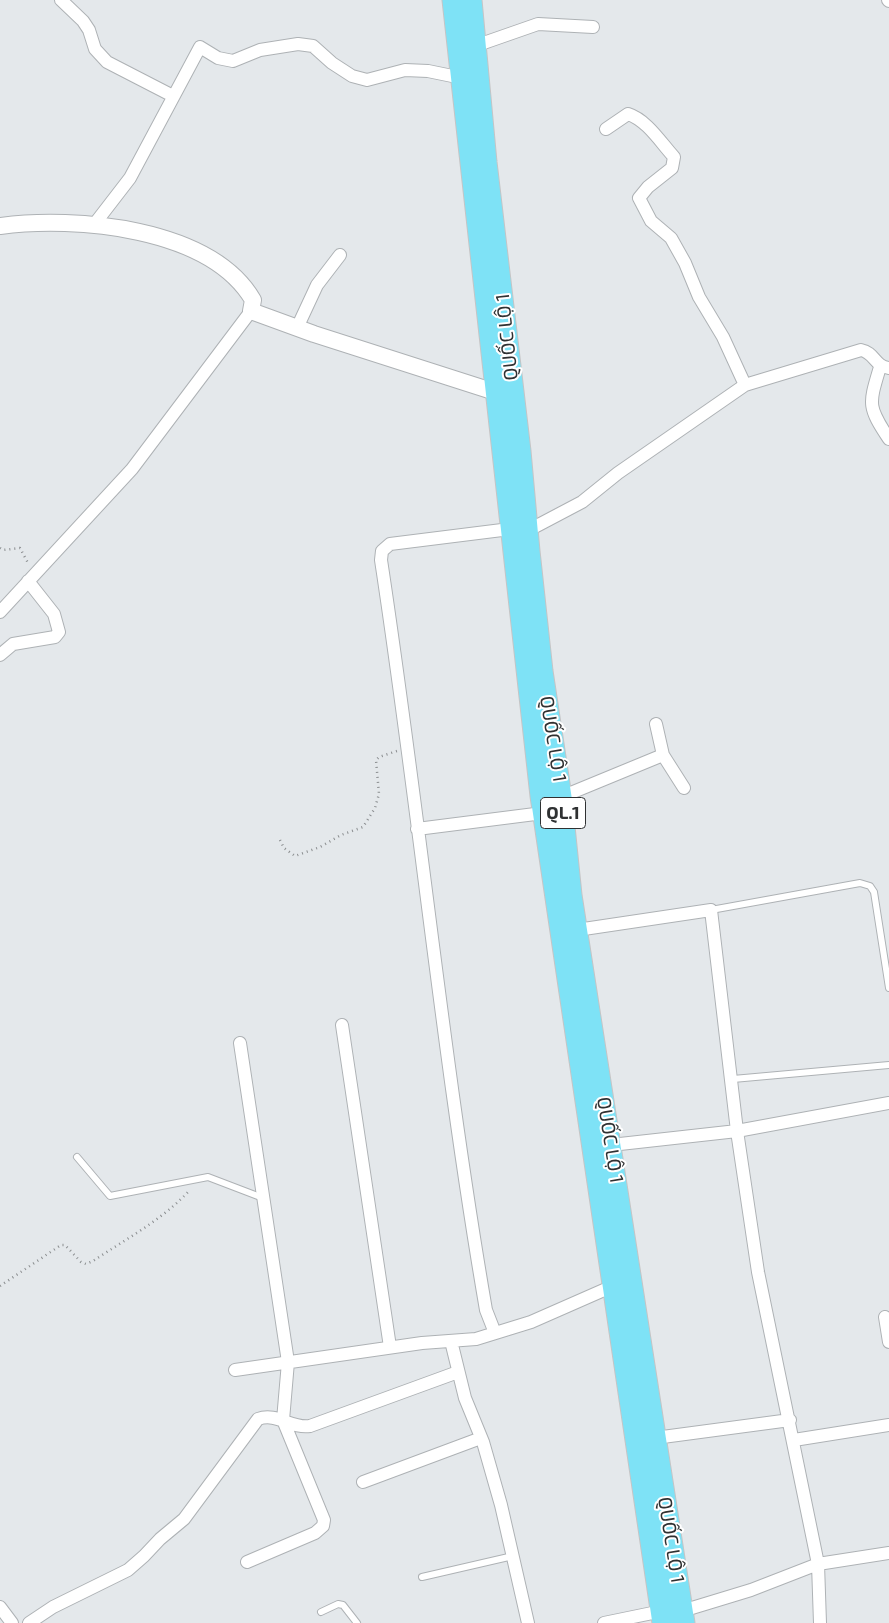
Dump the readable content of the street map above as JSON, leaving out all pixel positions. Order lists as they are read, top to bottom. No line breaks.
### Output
{"streets":{"highway":["QUỐC LỘ 1","QL.1"]}}
